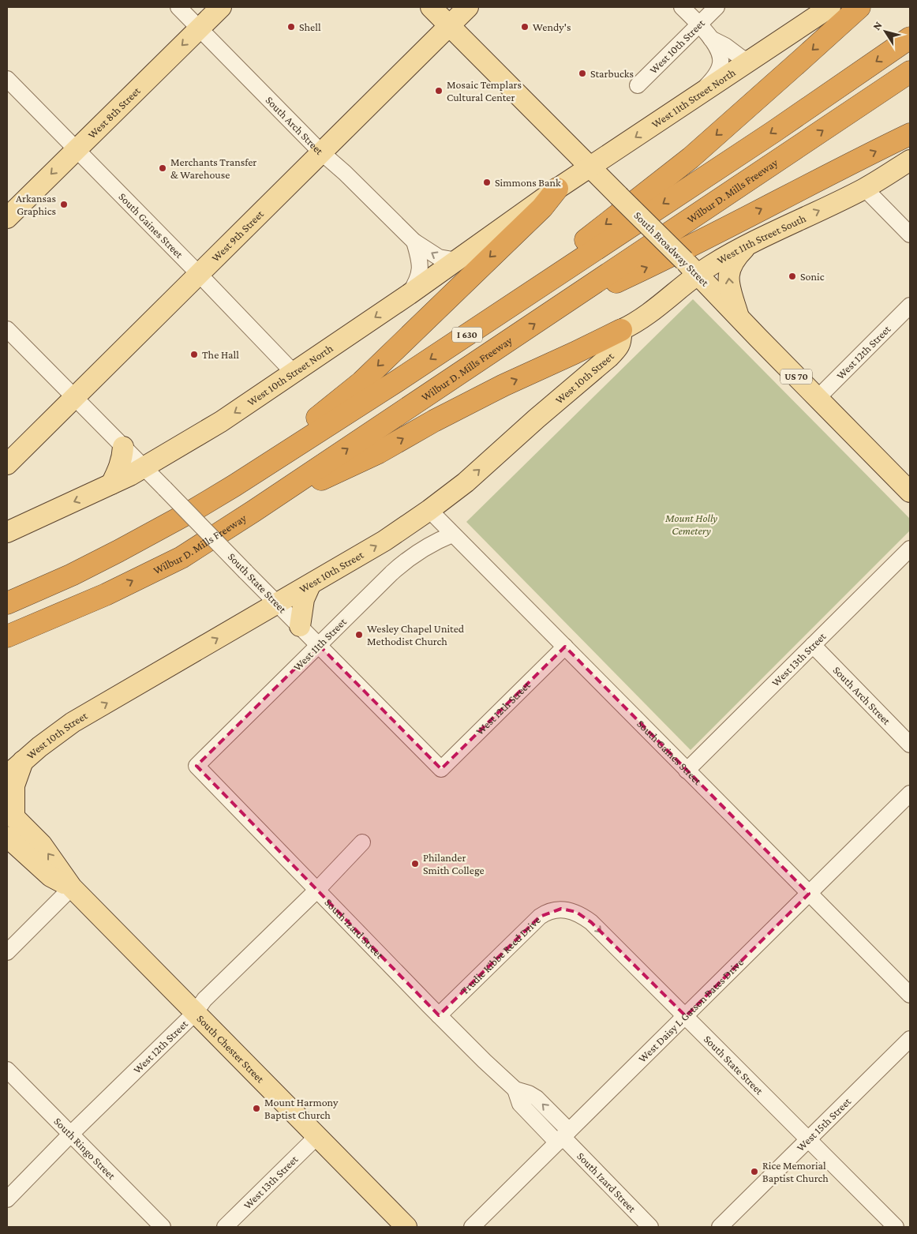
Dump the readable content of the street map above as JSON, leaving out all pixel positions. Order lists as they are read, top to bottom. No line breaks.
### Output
{"streets":{"highway":["Wilbur D. Mills Freeway","I 630"],"main road":["West 10th Street","West 11th Street North","West 8th Street","West 9th Street","West 11th Street South","South Broadway Street","West 10th Street North","US 70","South Chester Street"],"street":["South Arch Street","South Gaines Street","West 12th Street","South State Street","West 11th Street","West 13th Street","South Izard Street","Trudie Kibbe Reed Drive","West Daisy L Gatson Bates Drive","West 15th Street","South Ringo Street"]},"crossings":[["West 10th Street","South Gaines Street"],["West 10th Street","West 11th Street South"],["West 10th Street","South State Street"],["West 11th Street North","South Broadway Street"],["West 11th Street North","West 10th Street North"],["West 8th Street","South Arch Street"],["West 8th Street","South Gaines Street"],["South Arch Street","West 9th Street"],["South Arch Street","West 10th Street North"],["South Arch Street","West 13th Street"],["South Gaines Street","West 9th Street"],["South Gaines Street","West 12th Street"],["South Gaines Street","West 10th Street North"],["South Gaines Street","West 11th Street"],["South Gaines Street","West 13th Street"],["South Gaines Street","West Daisy L Gatson Bates Drive"],["West 9th Street","South Broadway Street"],["West 9th Street","South State Street"],["West 11th Street South","South Broadway Street"],["South Broadway Street","West 12th Street"],["West 12th Street","South State Street"],["West 12th Street","South Izard Street"],["West 12th Street","South Chester Street"],["West 12th Street","South Ringo Street"],["West 10th Street North","South State Street"],["South State Street","West 11th Street"],["South State Street","Trudie Kibbe Reed Drive"],["South State Street","West Daisy L Gatson Bates Drive"],["South State Street","West 15th Street"],["West 11th Street","South Izard Street"],["West 13th Street","South Chester Street"],["South Izard Street","Trudie Kibbe Reed Drive"],["South Izard Street","West Daisy L Gatson Bates Drive"]],"one_way":["West 10th Street","West 11th Street North","West 8th Street","West 11th Street South","West 10th Street North"],"parks":["Mount Holly Cemetery"],"places":["Shell","Wendy's","Starbucks","Mosaic Templars Cultural Center","Merchants Transfer & Warehouse","Simmons Bank","Arkansas Graphics","Sonic","The Hall","Wesley Chapel United Methodist Church","Philander Smith College","Mount Harmony Baptist Church","Rice Memorial Baptist Church"],"north":"top left"}
